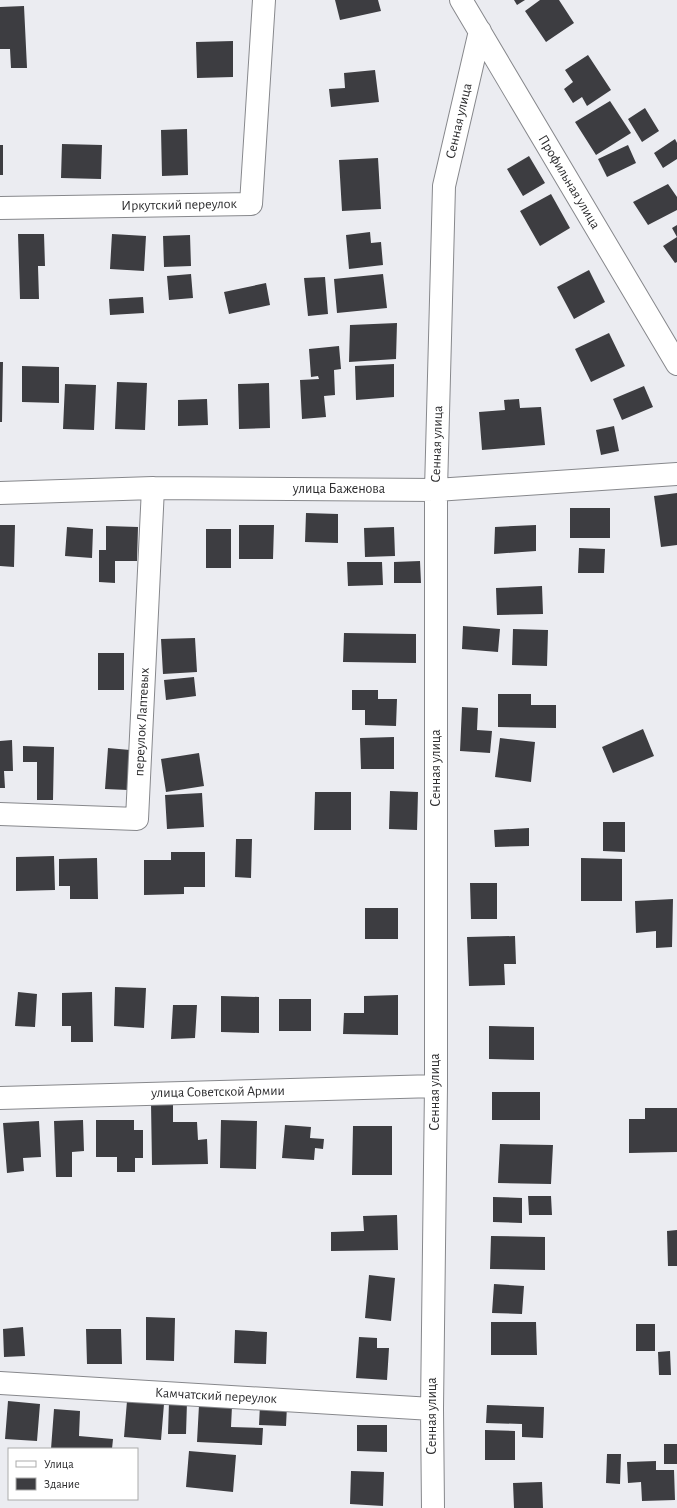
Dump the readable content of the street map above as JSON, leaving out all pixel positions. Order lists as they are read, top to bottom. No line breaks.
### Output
{"streets":{"street":["Сенная улица","Профильная улица","Иркутский переулок","улица Баженова","переулок Лаптевых","улица Советской Армии","Камчатский переулок"]},"crossings":[["Сенная улица","Профильная улица"],["Сенная улица","улица Баженова"],["Сенная улица","улица Советской Армии"],["Сенная улица","Камчатский переулок"],["улица Баженова","переулок Лаптевых"]],"legend":["Улица","Здание"]}
